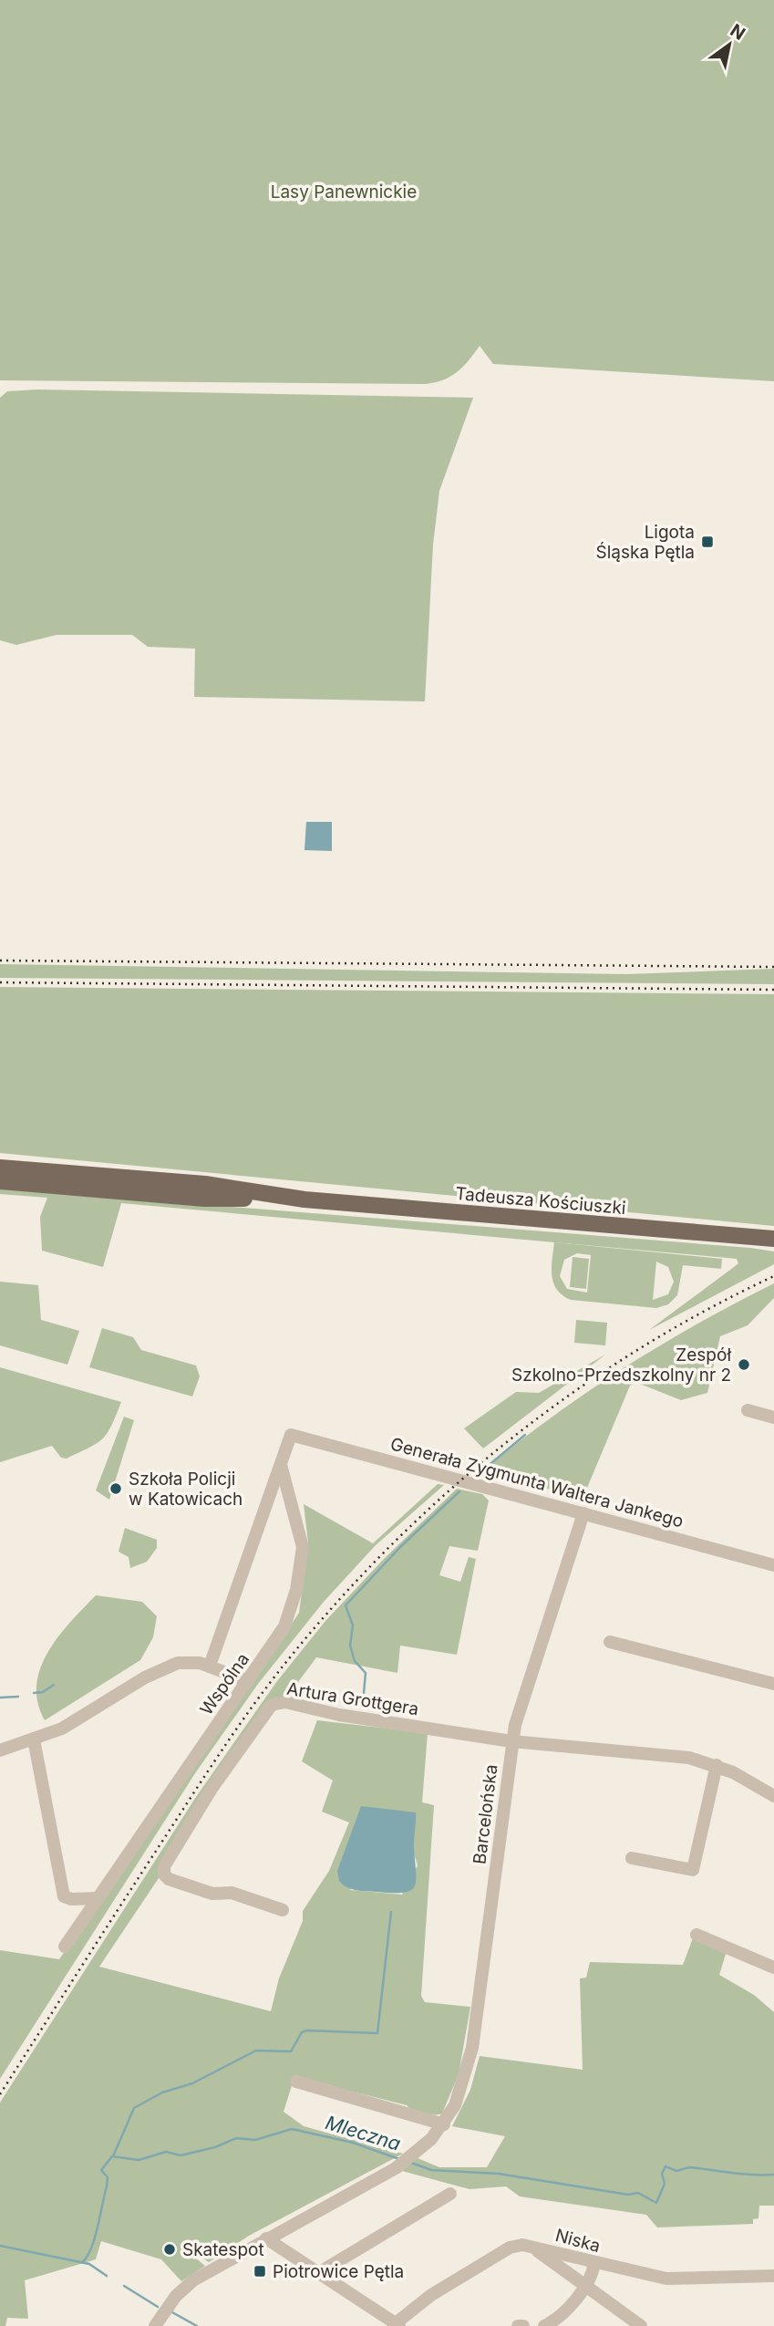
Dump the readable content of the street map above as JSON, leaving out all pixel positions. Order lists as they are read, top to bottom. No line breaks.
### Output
{"streets":{"main road":["Tadeusza Kościuszki"],"street":["Generała Zygmunta Waltera Jankego","Wspólna","Artura Grottgera","Barcelońska","Niska"]},"crossings":[["Generała Zygmunta Waltera Jankego","Wspólna"],["Generała Zygmunta Waltera Jankego","Barcelońska"],["Artura Grottgera","Barcelońska"]],"water":["Mleczna"],"parks":["Lasy Panewnickie"],"places":{"transit":["Ligota Śląska Pętla","Piotrowice Pętla"],"other":["Zespół Szkolno-Przedszkolny nr 2","Szkoła Policji w Katowicach","Skatespot"]},"north":"top right"}
